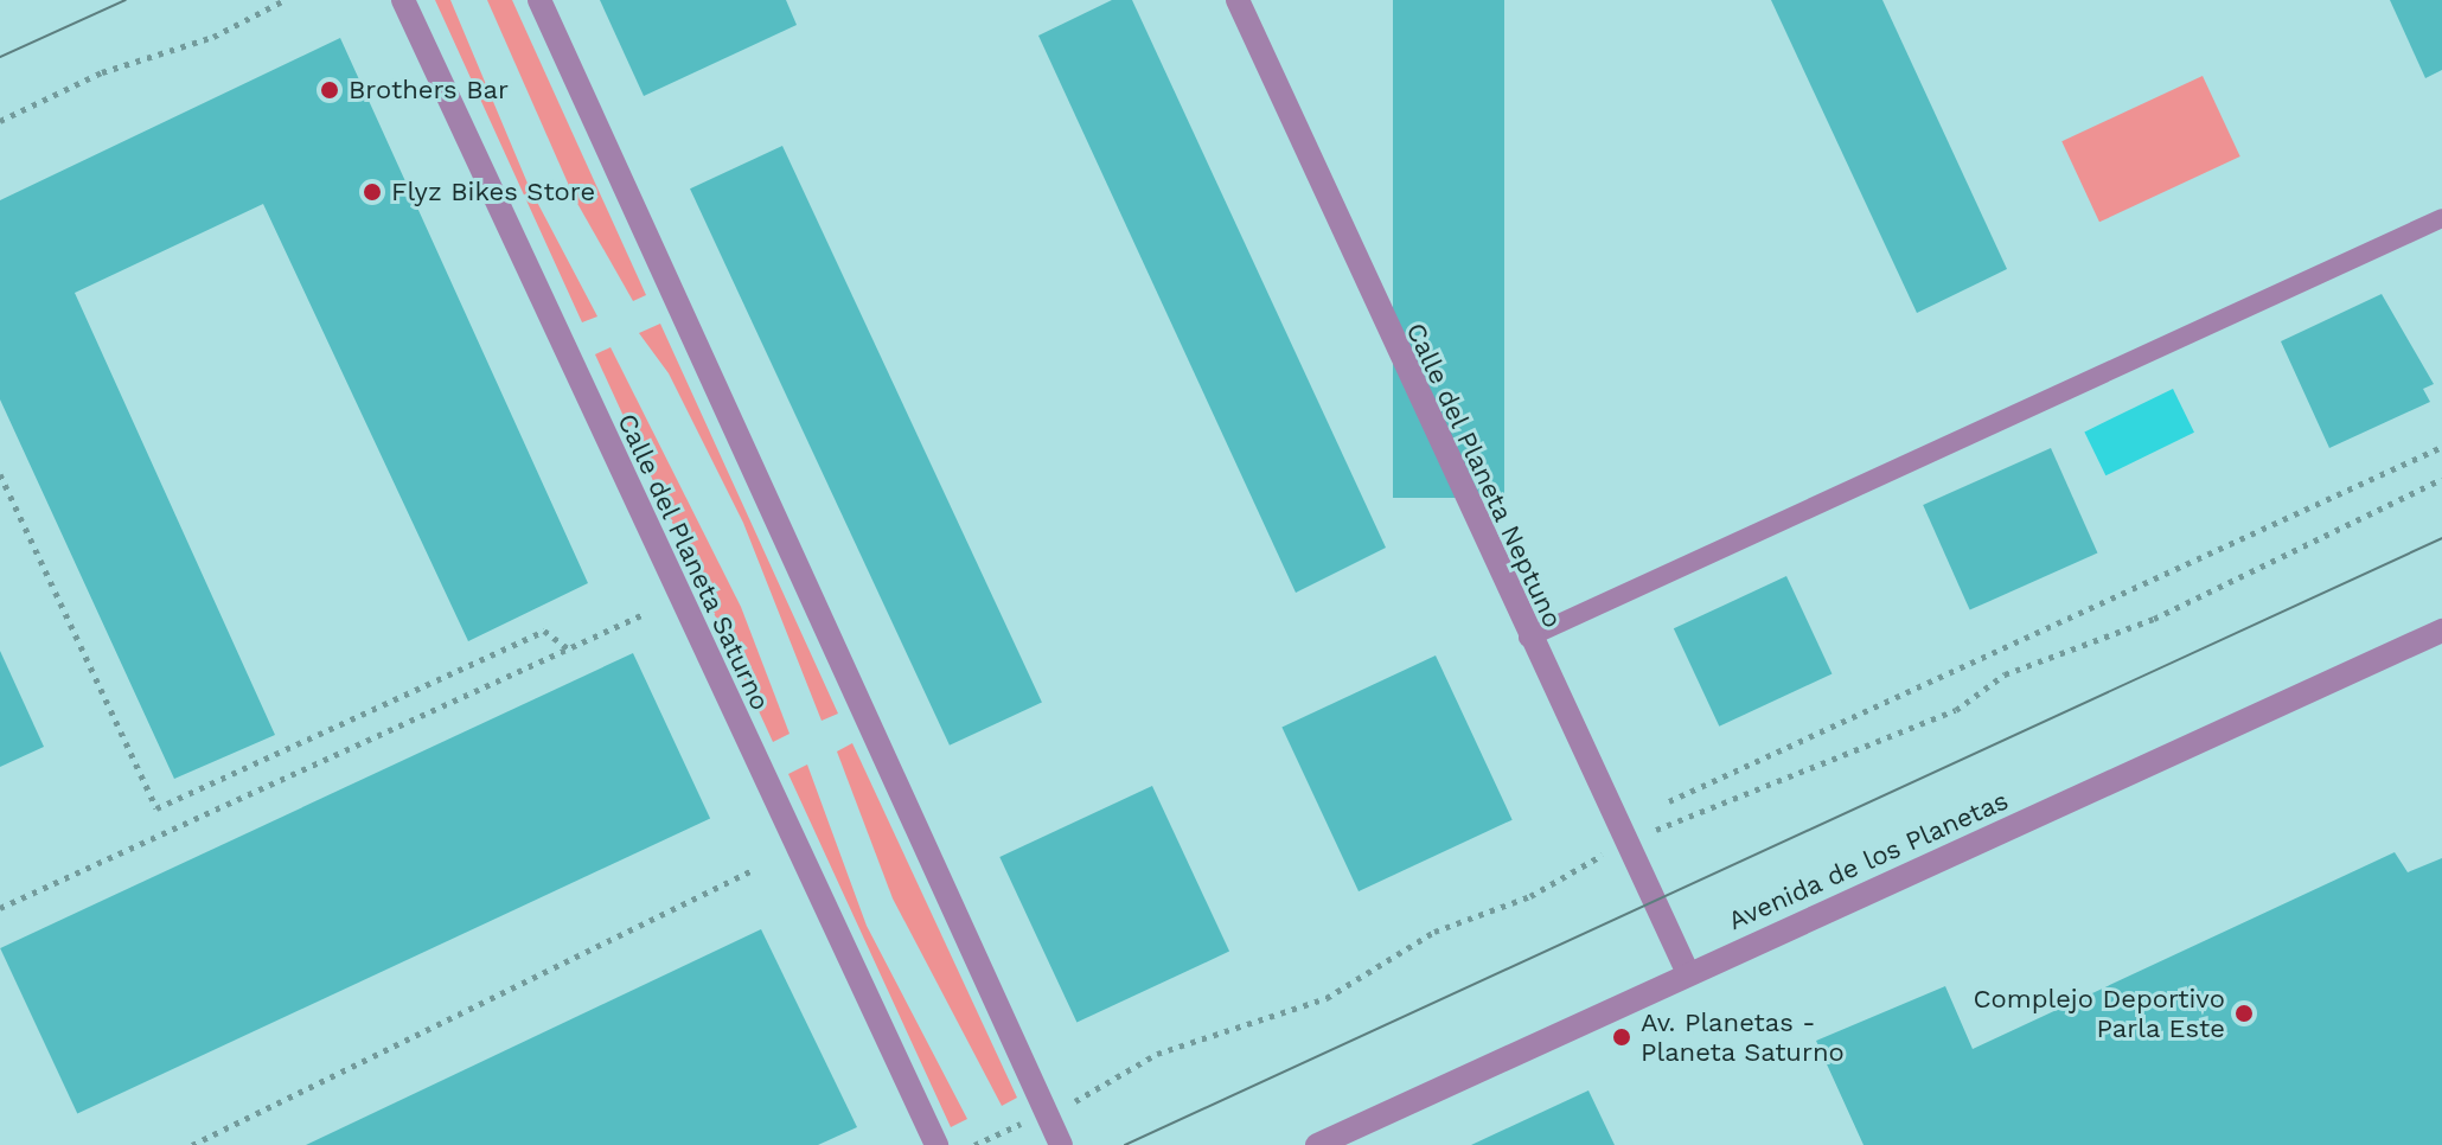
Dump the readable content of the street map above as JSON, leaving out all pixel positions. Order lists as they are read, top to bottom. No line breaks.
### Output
{"streets":{"street":["Calle del Planeta Neptuno","Calle del Planeta Saturno","Avenida de los Planetas"]},"crossings":[["Calle del Planeta Neptuno","Avenida de los Planetas"]],"places":["Brothers Bar","Flyz Bikes Store","Complejo Deportivo Parla Este","Av. Planetas - Planeta Saturno"]}
